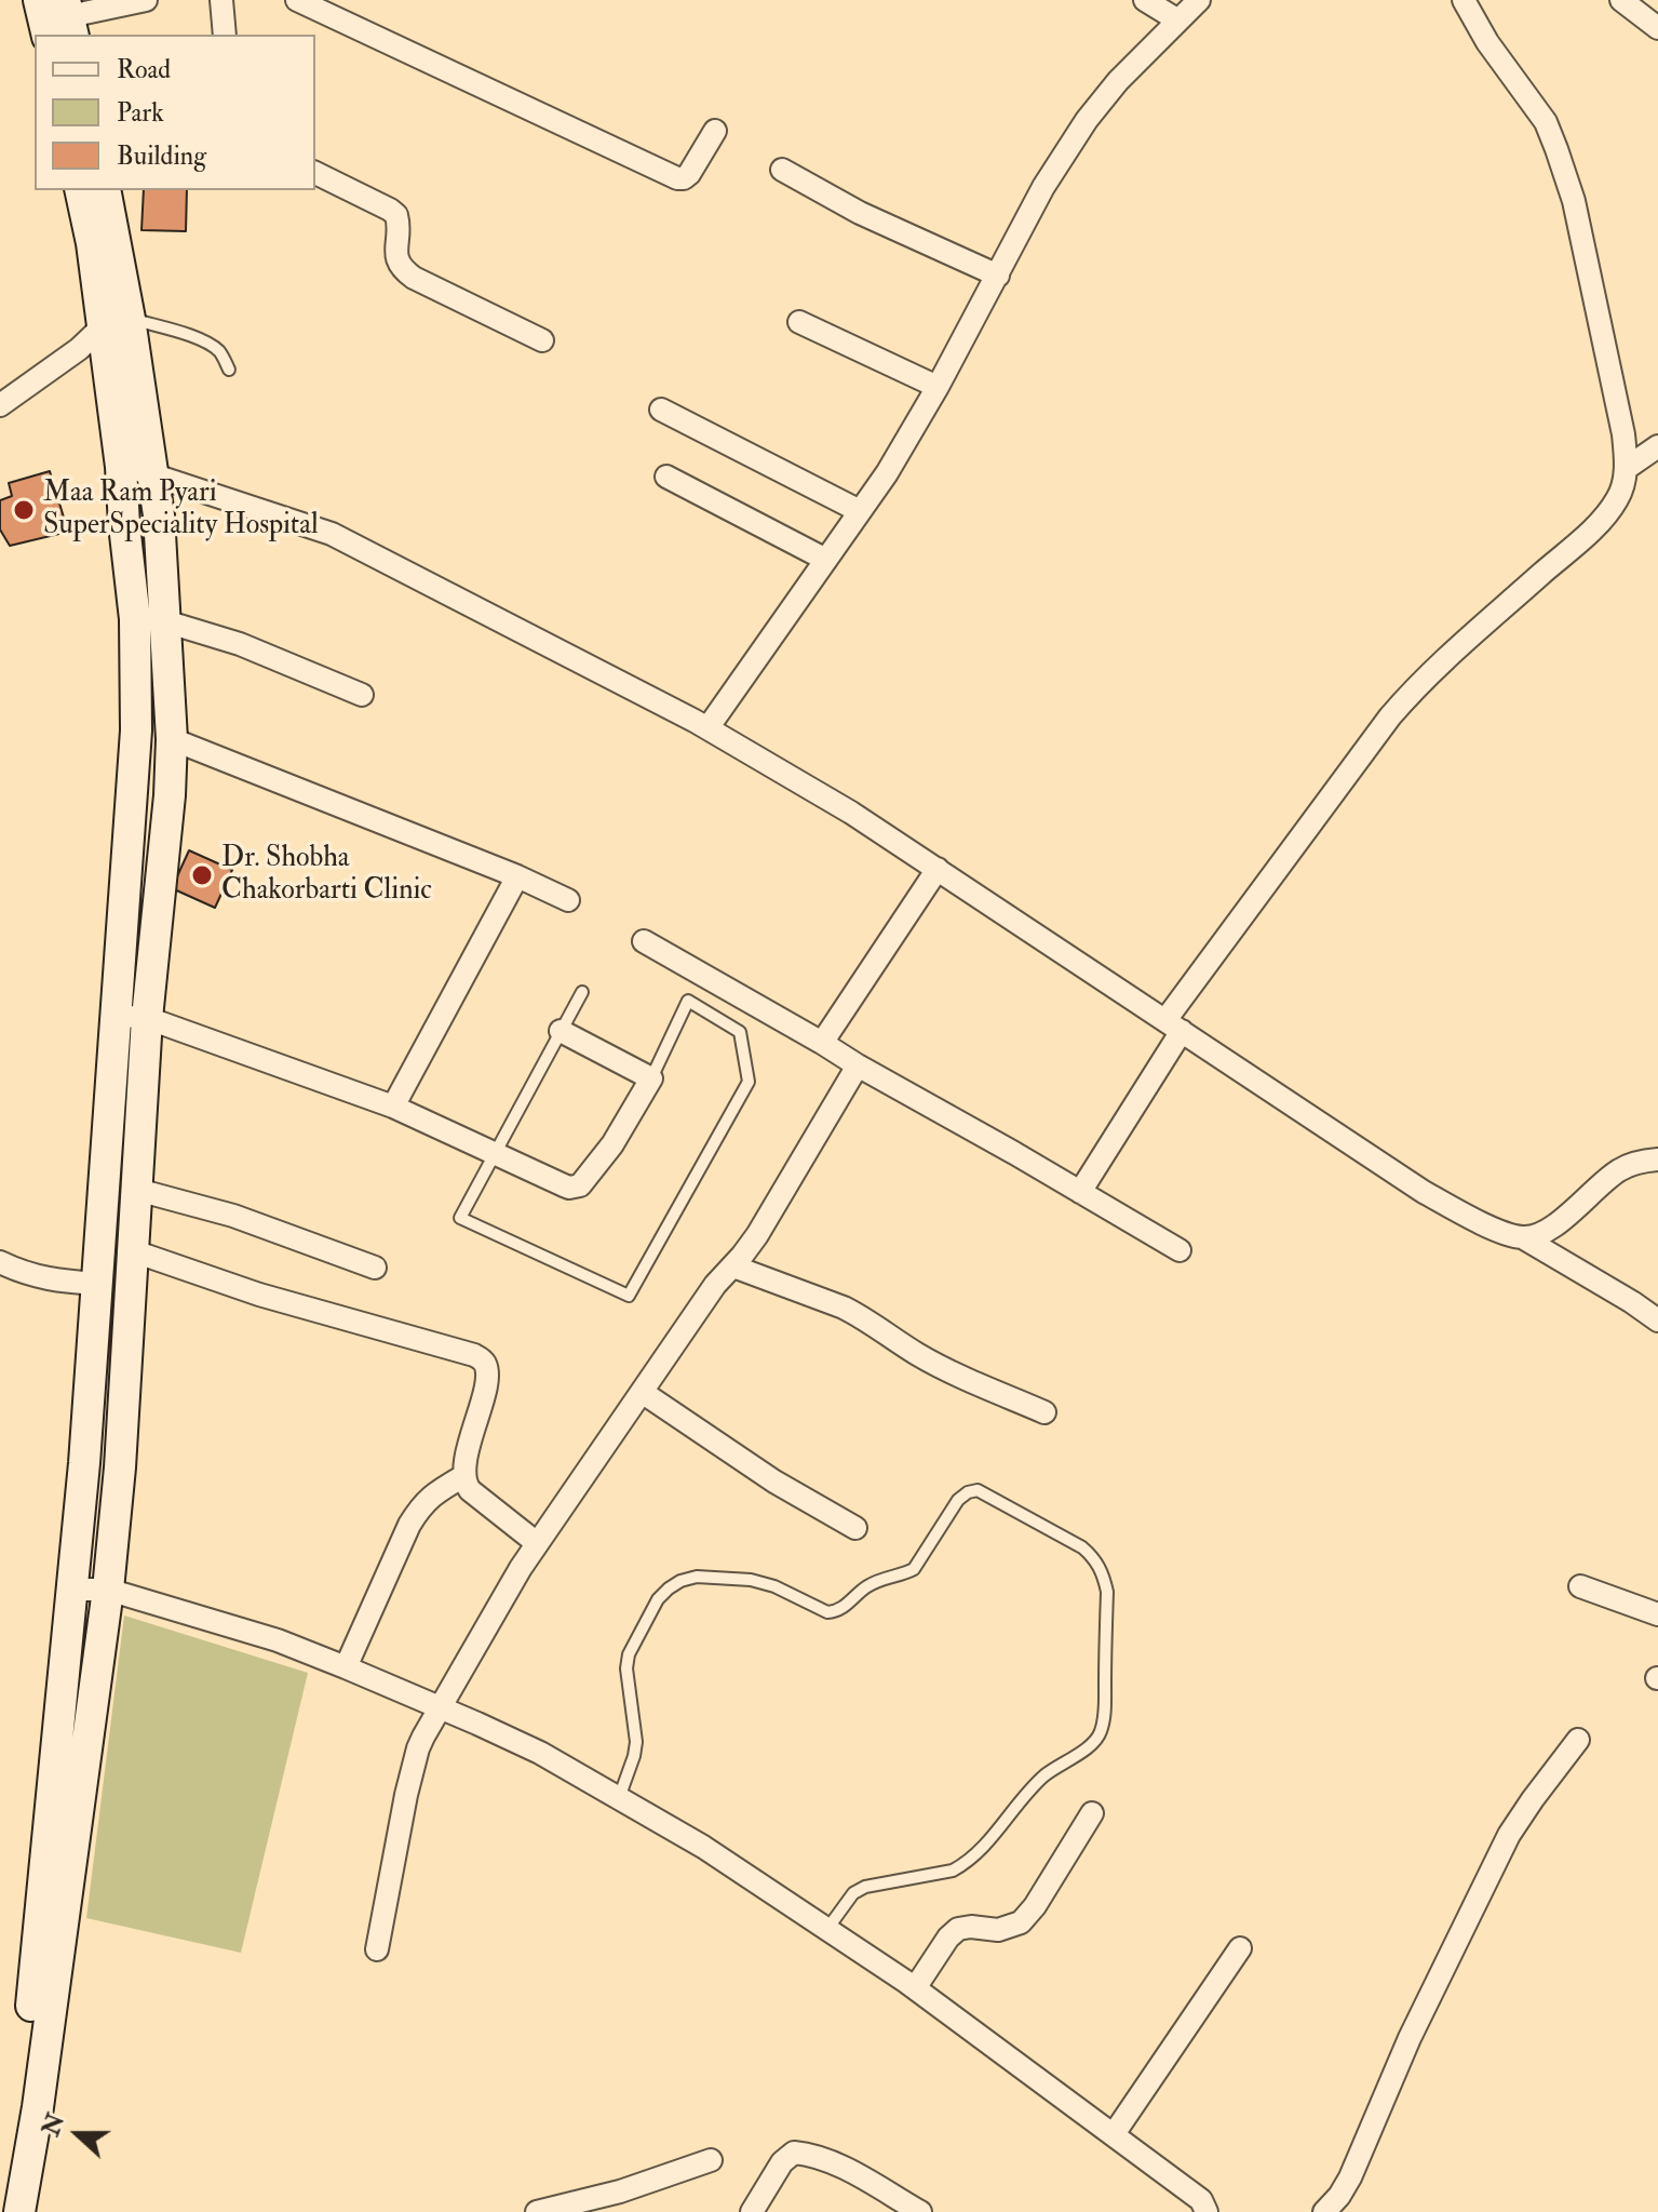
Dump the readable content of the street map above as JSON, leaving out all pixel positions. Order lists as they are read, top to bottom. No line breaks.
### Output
{"places":["Maa Ram Pyari SuperSpeciality Hospital","Dr. Shobha Chakorbarti Clinic"],"legend":["Road","Park","Building"],"north":"left"}
